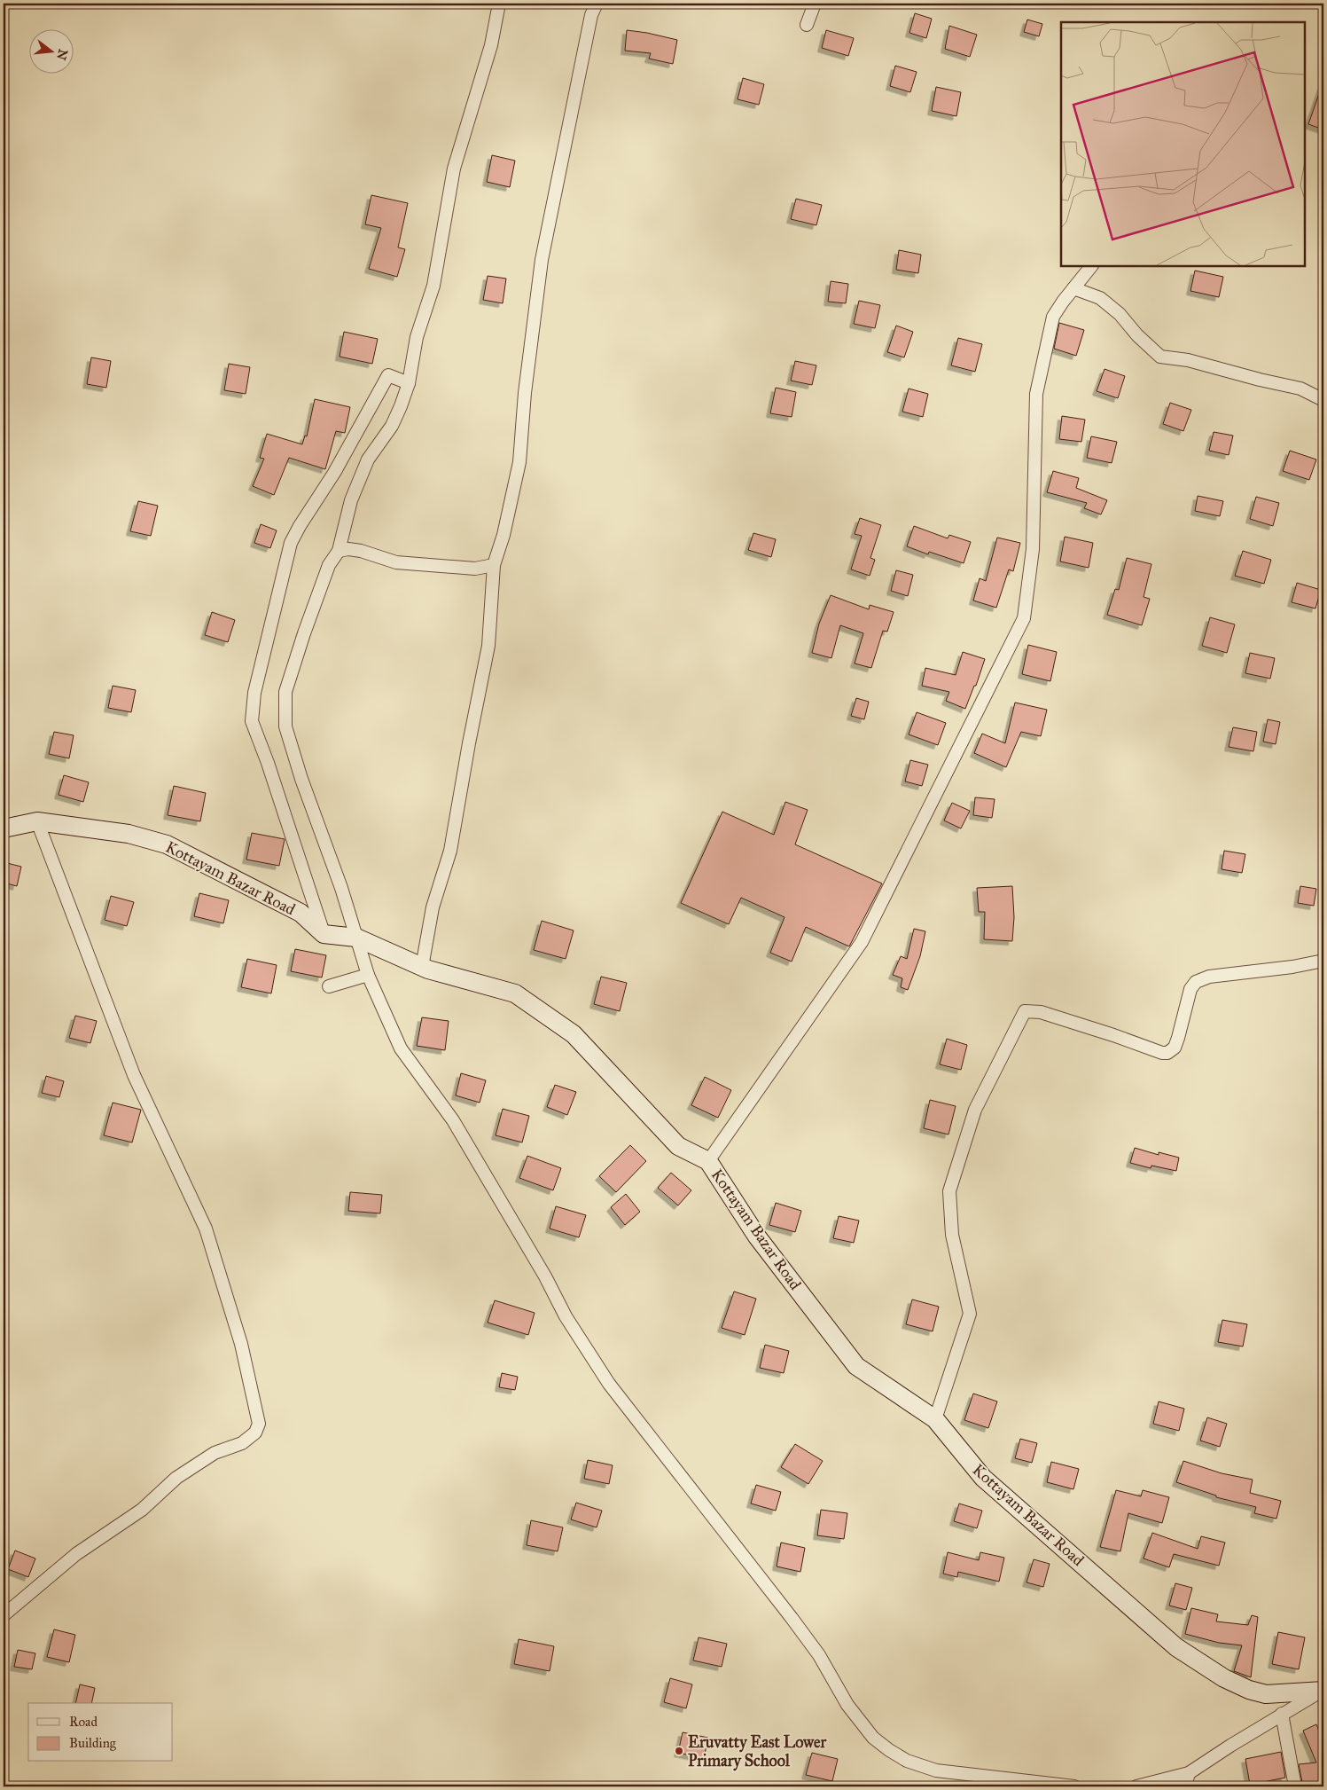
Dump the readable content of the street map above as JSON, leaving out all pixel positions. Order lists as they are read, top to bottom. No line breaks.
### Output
{"streets":{"main road":["Kottayam Bazar Road"]},"places":["Eruvatty East Lower Primary School"],"legend":["Road","Building"],"north":"right"}
